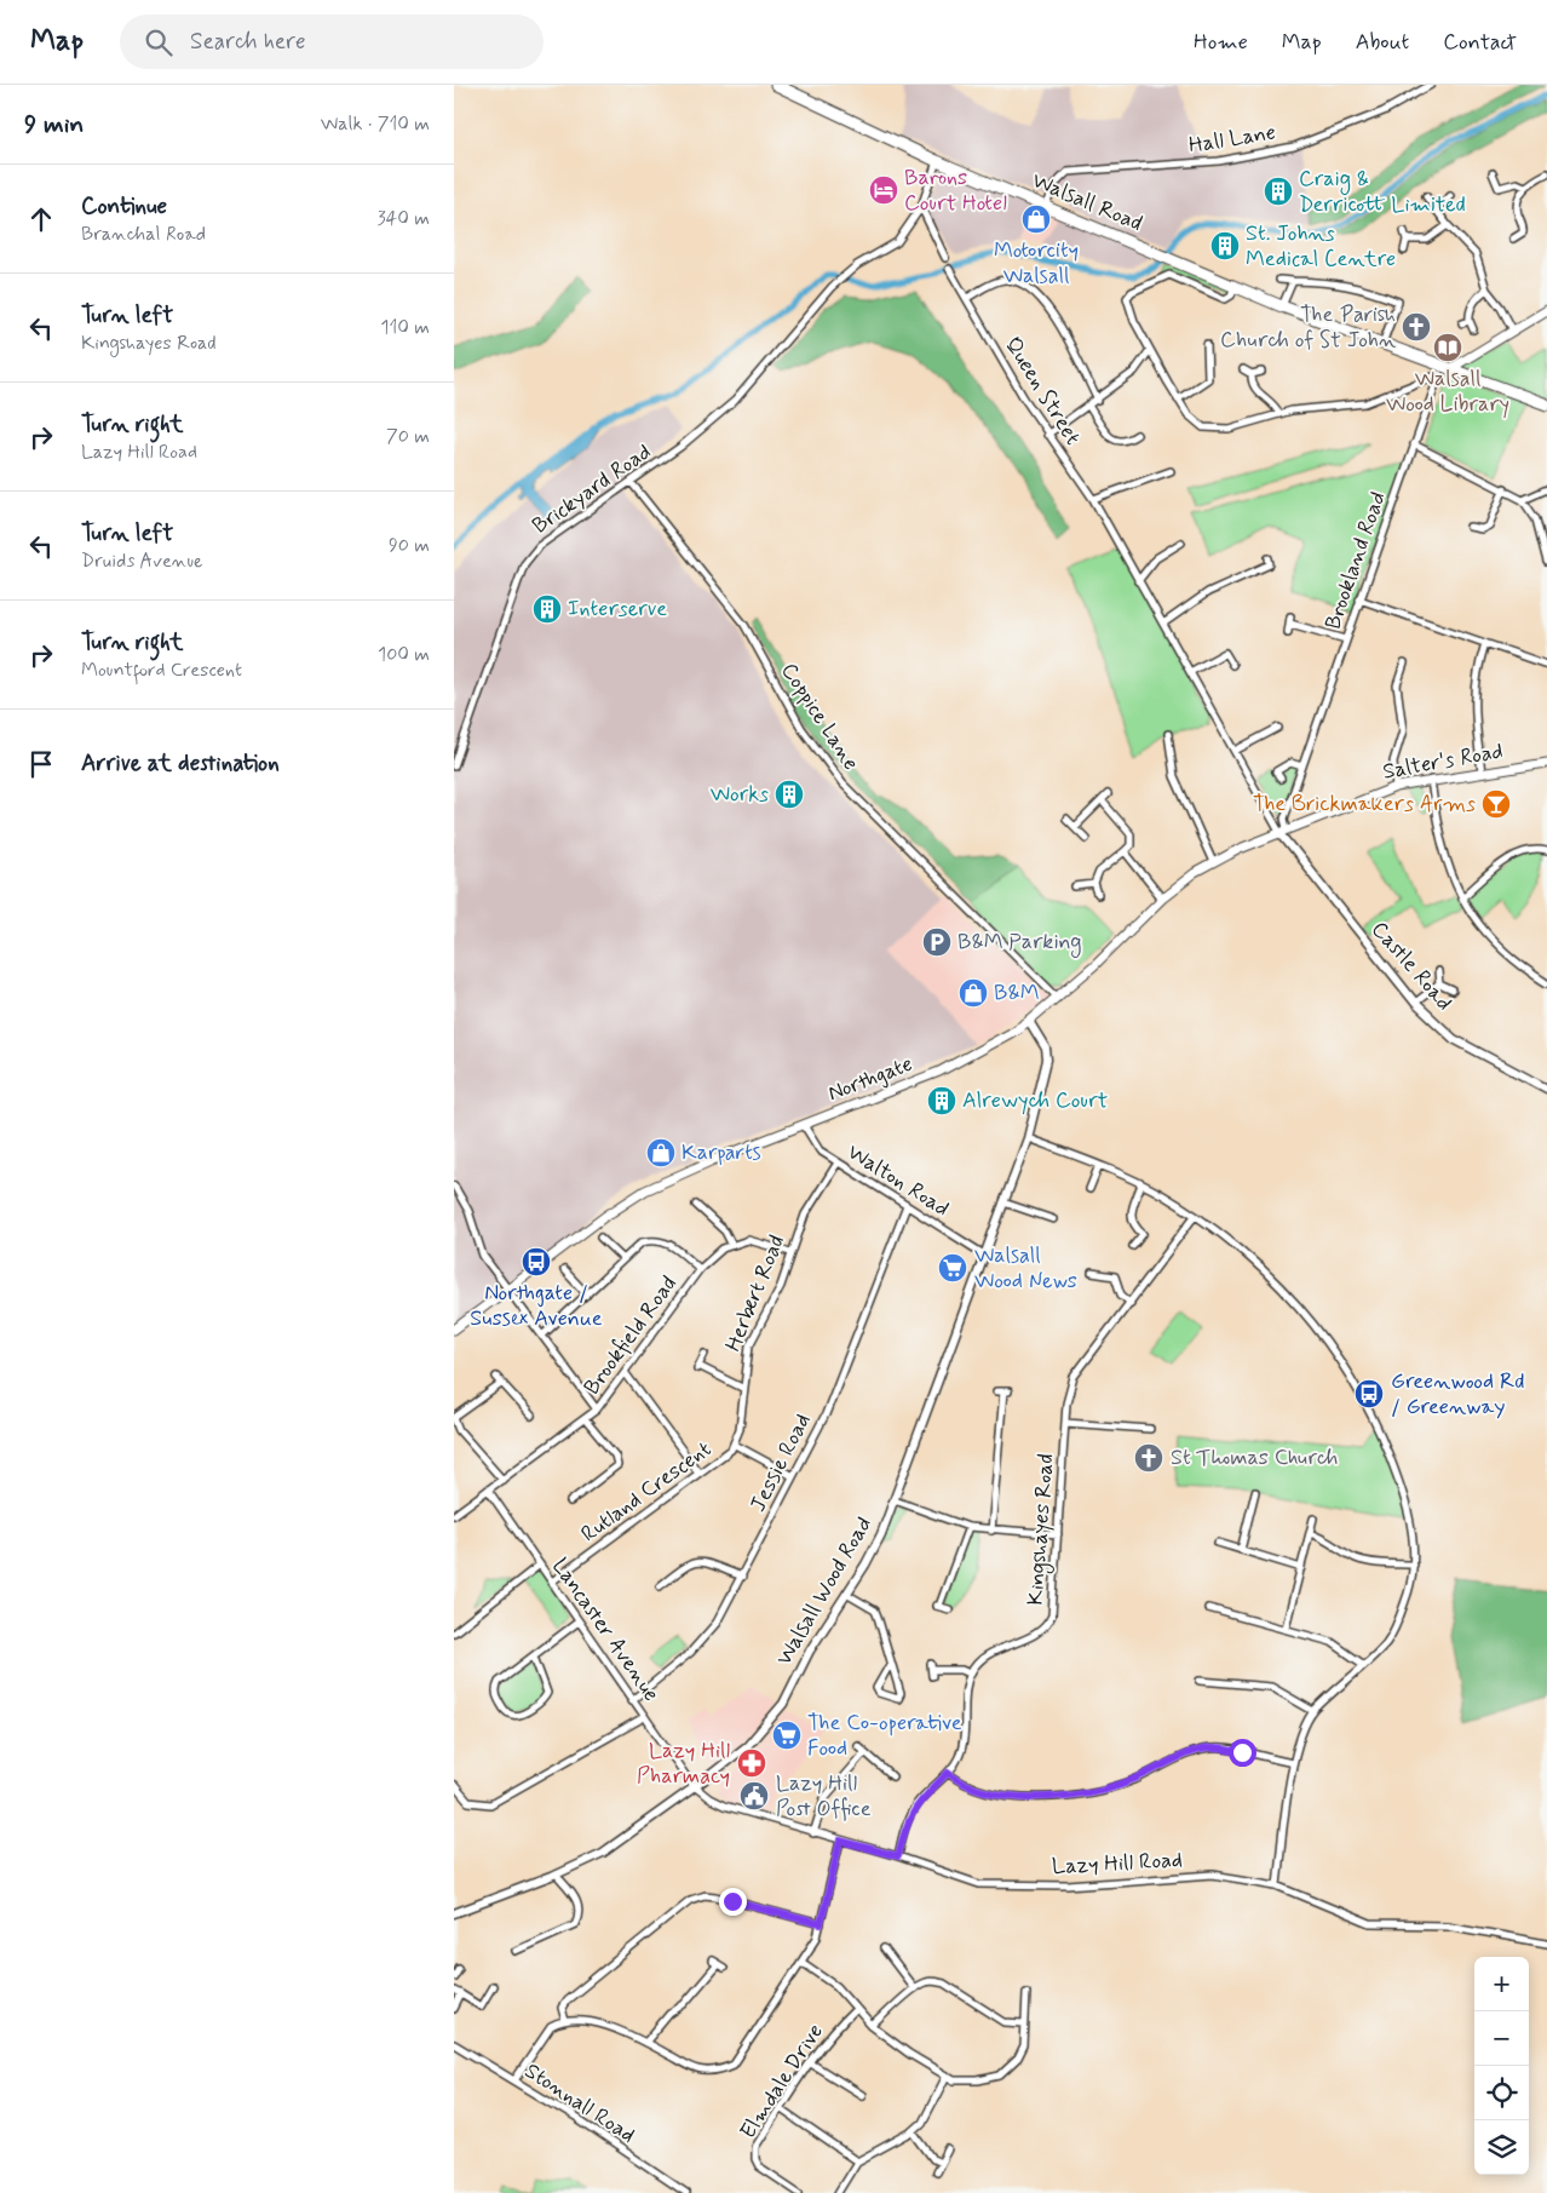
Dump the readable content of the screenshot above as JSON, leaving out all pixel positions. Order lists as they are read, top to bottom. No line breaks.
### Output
{"streets":{"highway":["Walsall Road"],"main road":["Salter's Road","Northgate"],"street":["Hall Lane","Queen Street","Brickyard Road","Brookland Road","Coppice Lane","Castle Road","Walton Road","Herbert Road","Brookfield Road","Jessie Road","Rutland Crescent","Kingshayes Road","Walsall Wood Road","Lancaster Avenue","Lazy Hill Road","Elmdale Drive","Stonnall Road"]},"crossings":[["Hall Lane","Walsall Road"],["Walsall Road","Brickyard Road"],["Walsall Road","Brookland Road"],["Queen Street","Brookland Road"],["Queen Street","Salter's Road"],["Queen Street","Castle Road"],["Queen Street","Northgate"],["Brickyard Road","Coppice Lane"],["Brookland Road","Salter's Road"],["Brookland Road","Castle Road"],["Brookland Road","Northgate"],["Coppice Lane","Northgate"],["Salter's Road","Castle Road"],["Salter's Road","Northgate"],["Castle Road","Northgate"],["Northgate","Walton Road"],["Northgate","Walsall Wood Road"],["Walton Road","Herbert Road"],["Walton Road","Jessie Road"],["Walton Road","Walsall Wood Road"],["Herbert Road","Rutland Crescent"],["Brookfield Road","Lancaster Avenue"],["Jessie Road","Rutland Crescent"],["Jessie Road","Lancaster Avenue"],["Rutland Crescent","Lancaster Avenue"],["Walsall Wood Road","Lancaster Avenue"],["Walsall Wood Road","Lazy Hill Road"],["Lancaster Avenue","Lazy Hill Road"]],"places":{"hotel":["Barons Court Hotel"],"building":["Craig & Derricott Limited","St. Johns Medical Centre","Interserve","Works","Alrewych Court"],"shop":["Motorcity Walsall","B&M","Karparts"],"church":["The Parish Church of St John","St Thomas Church"],"library":["Walsall Wood Library"],"bar":["The Brickmakers Arms"],"parking":["B&M Parking"],"bus stop":["Northgate / Sussex Avenue","Greenwood Rd / Greenway"],"supermarket":["Walsall Wood News","The Co-operative Food"],"pharmacy":["Lazy Hill Pharmacy"],"public building":["Lazy Hill Post Office"]},"page":{"header":"Map","search":"Search here","nav":["Home","Map","About","Contact"],"heading":["9 min","Walk · 710 m"],"list":[["Continue","Branchal Road","340 m"],["Turn left","Kingshayes Road","110 m"],["Turn right","Lazy Hill Road","70 m"],["Turn left","Druids Avenue","90 m"],["Turn right","Mountford Crescent","100 m"],"Arrive at destination"],"map_buttons":["+","−"]}}
